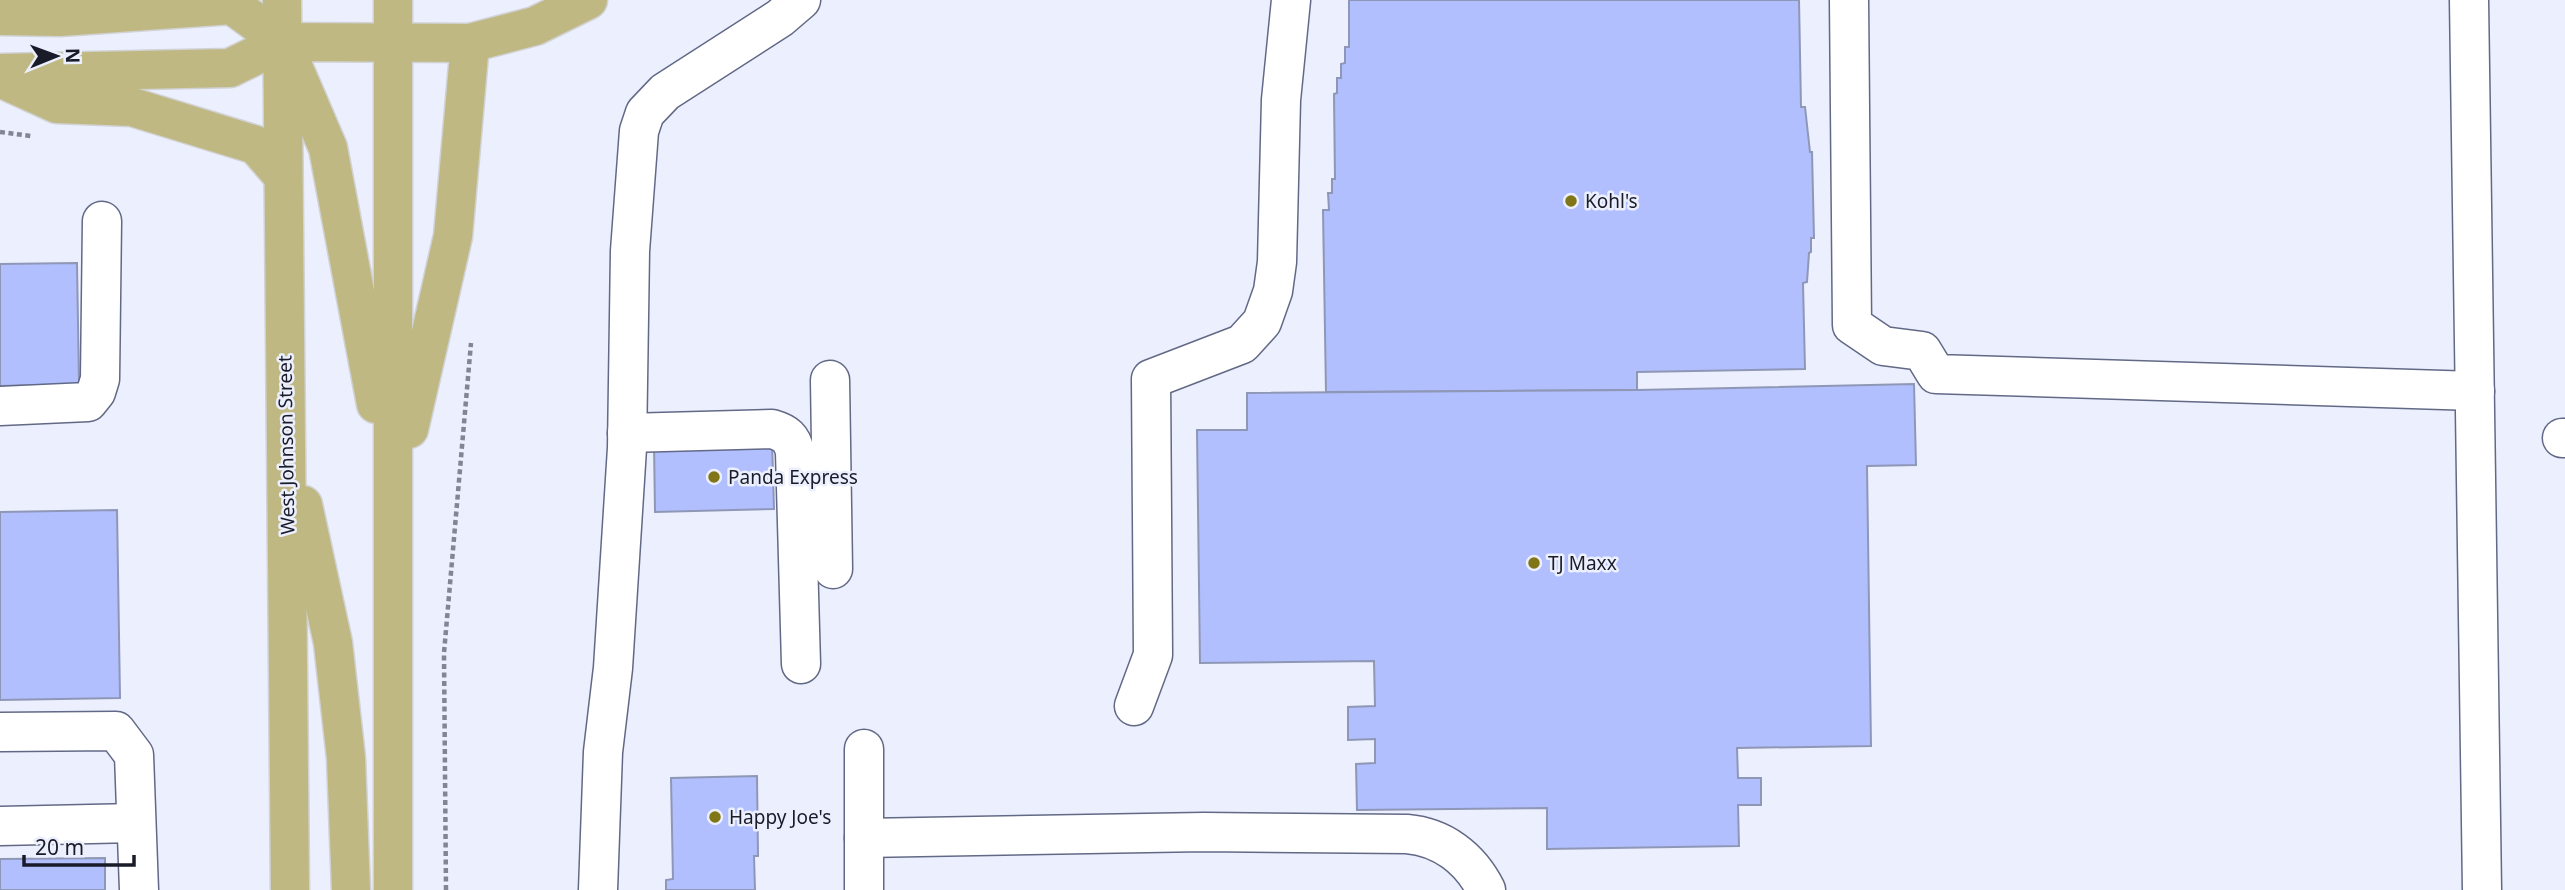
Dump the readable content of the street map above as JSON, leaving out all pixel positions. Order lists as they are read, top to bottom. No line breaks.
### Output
{"streets":{"main road":["West Johnson Street"]},"places":["Kohl's","Panda Express","TJ Maxx","Happy Joe's"],"scale_bar":"20 m","north":"right"}
